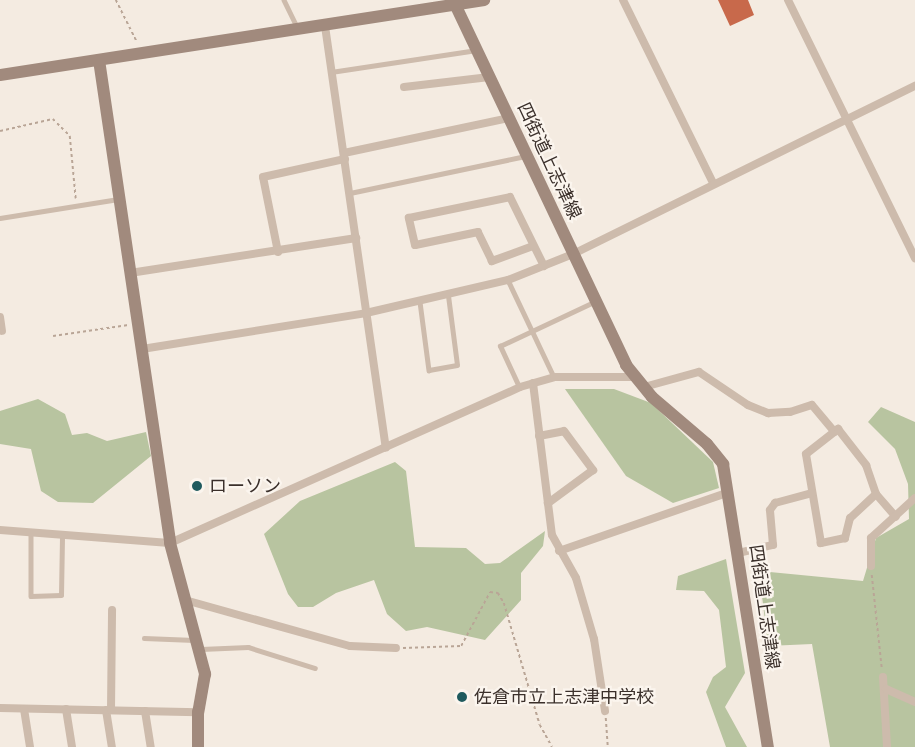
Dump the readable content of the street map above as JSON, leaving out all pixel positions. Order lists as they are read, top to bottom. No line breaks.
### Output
{"streets":{"main road":["四街道上志津線"]},"places":["ローソン","佐倉市立上志津中学校"]}
